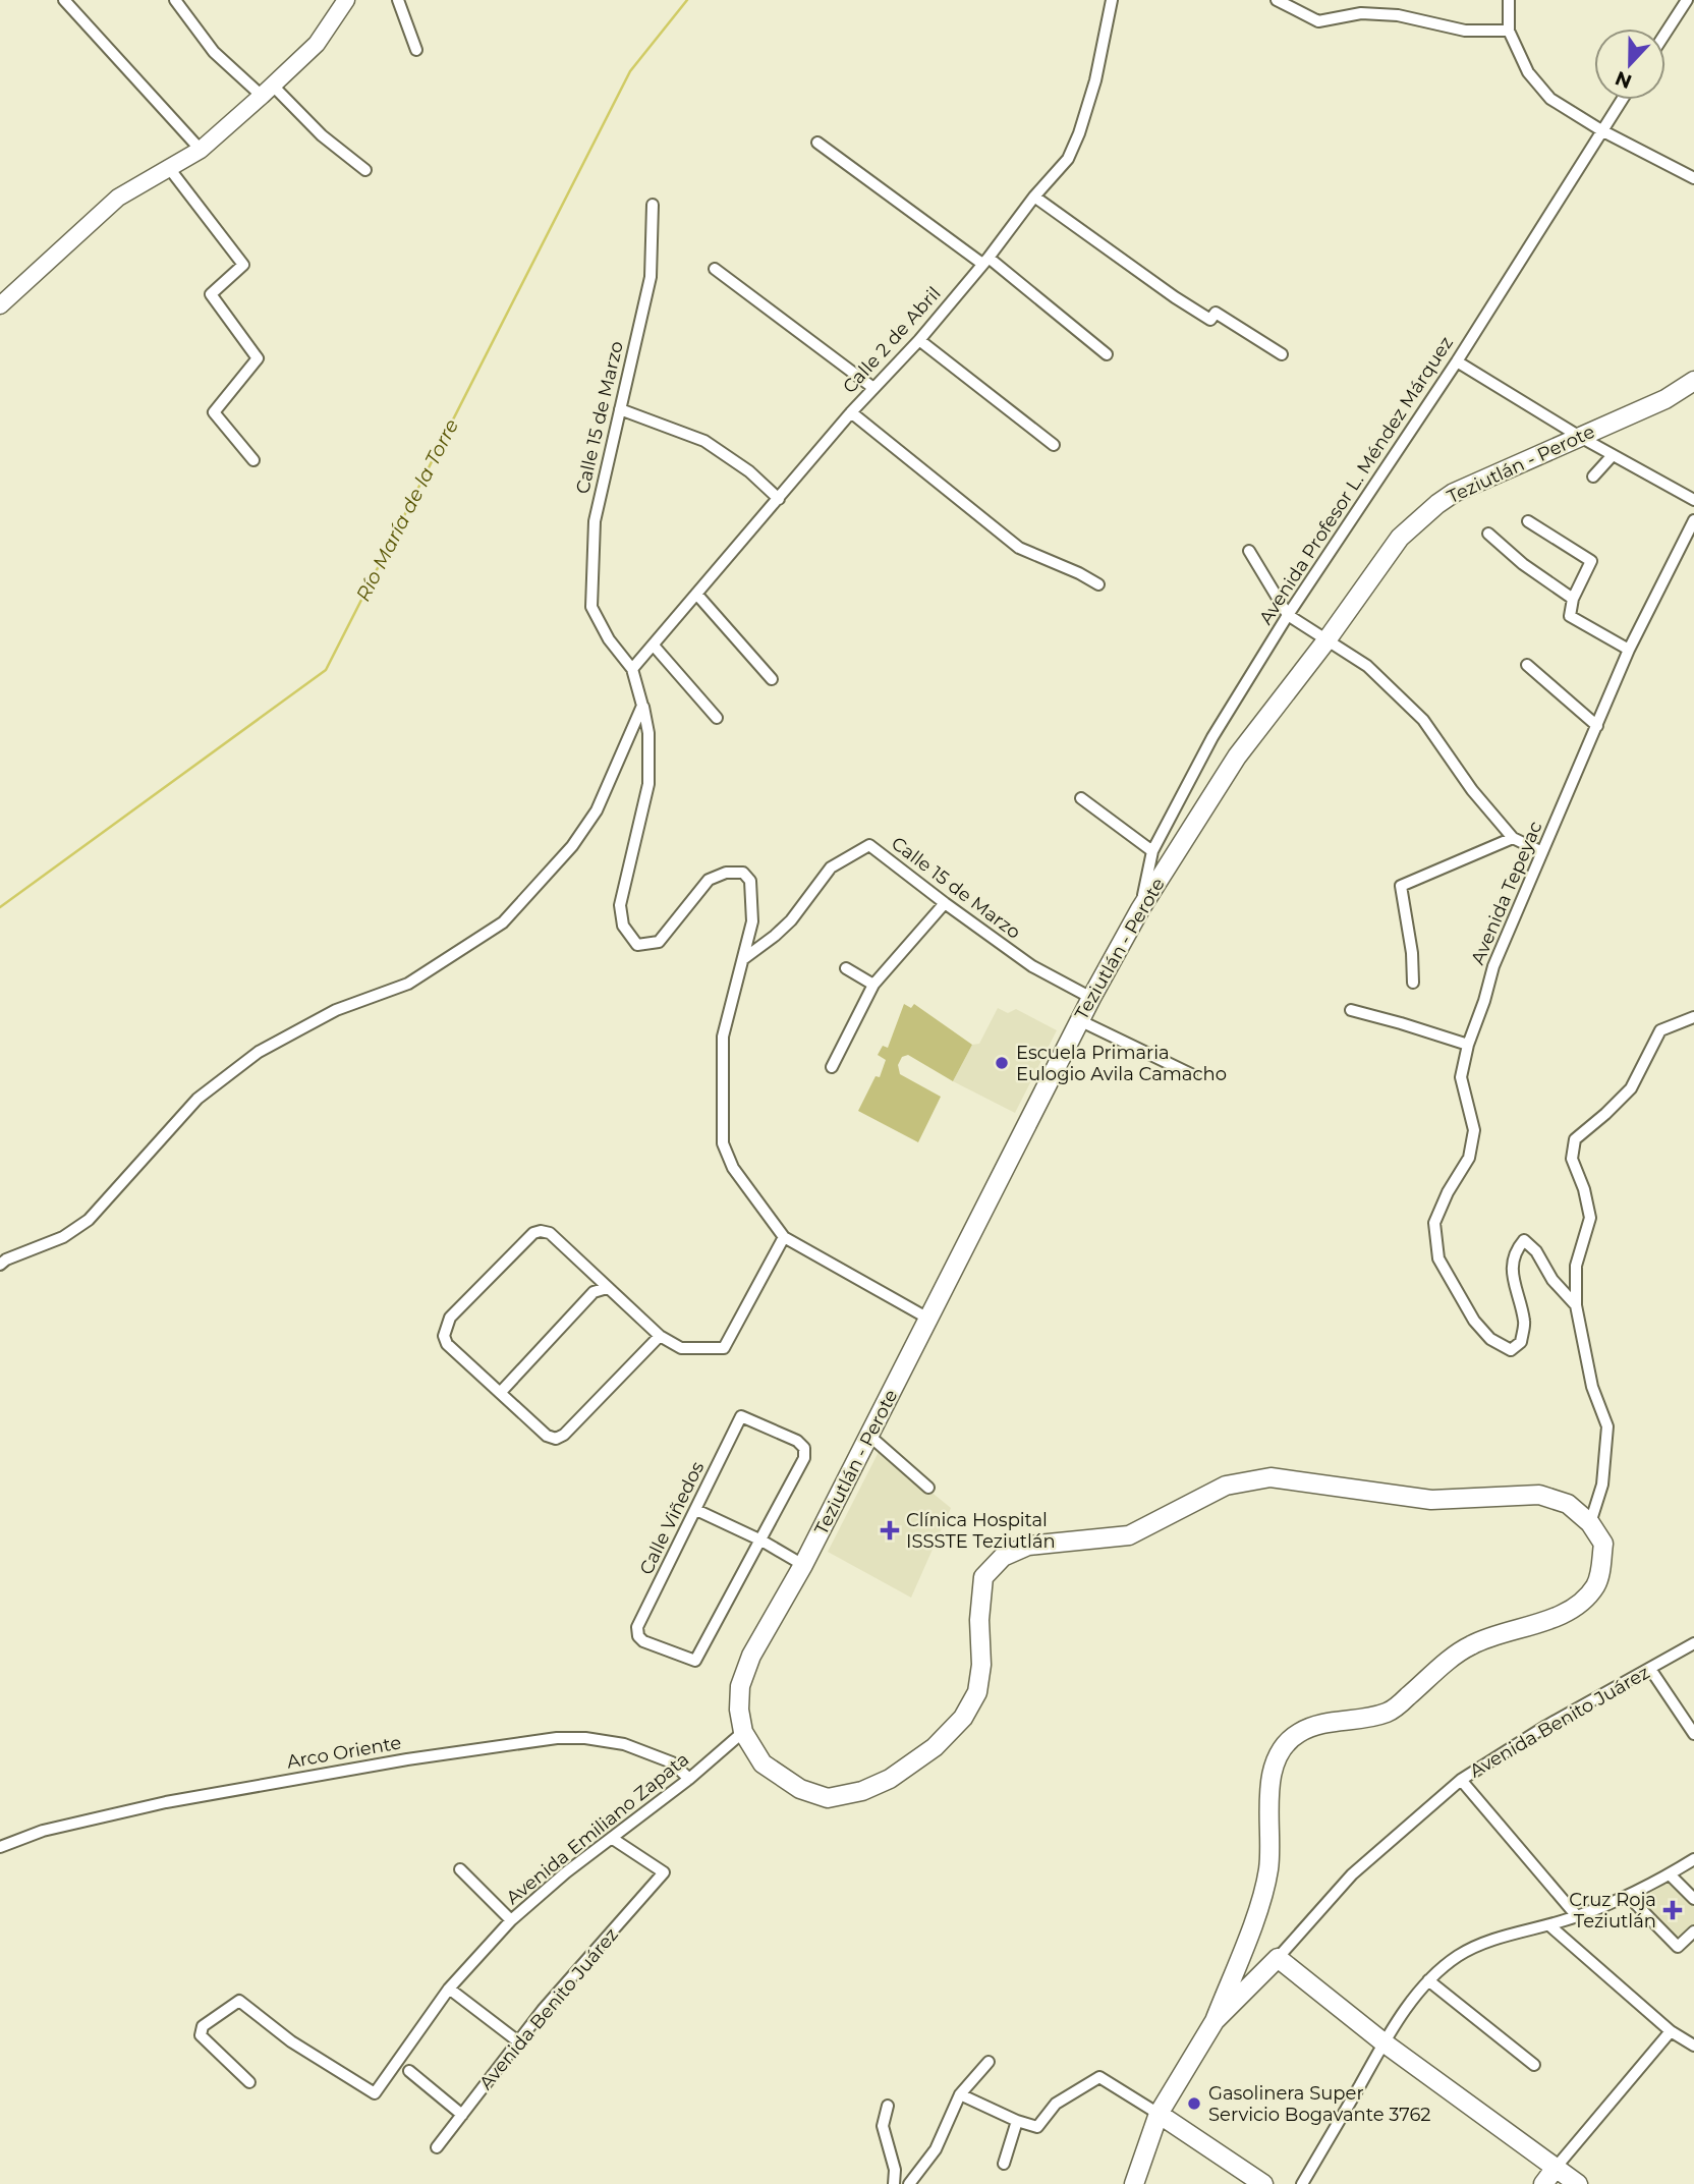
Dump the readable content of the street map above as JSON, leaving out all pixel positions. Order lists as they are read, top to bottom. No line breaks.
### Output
{"streets":{"main road":["Teziutlán - Perote","Avenida Benito Juárez"],"street":["Calle 2 de Abril","Calle 15 de Marzo","Avenida Profesor L. Méndez Márquez","Avenida Tepeyac","Calle Viñedos","Arco Oriente","Avenida Emiliano Zapata"]},"crossings":[["Calle 2 de Abril","Calle 15 de Marzo"],["Calle 15 de Marzo","Teziutlán - Perote"],["Teziutlán - Perote","Avenida Profesor L. Méndez Márquez"],["Teziutlán - Perote","Avenida Emiliano Zapata"],["Avenida Benito Juárez","Avenida Emiliano Zapata"],["Arco Oriente","Avenida Emiliano Zapata"]],"water":["Río María de la Torre"],"places":{"other":["Escuela Primaria Eulogio Avila Camacho","Gasolinera Super Servicio Bogavante 3762"],"health":["Clínica Hospital ISSSTE Teziutlán","Cruz Roja Teziutlán"]},"north":"bottom"}
